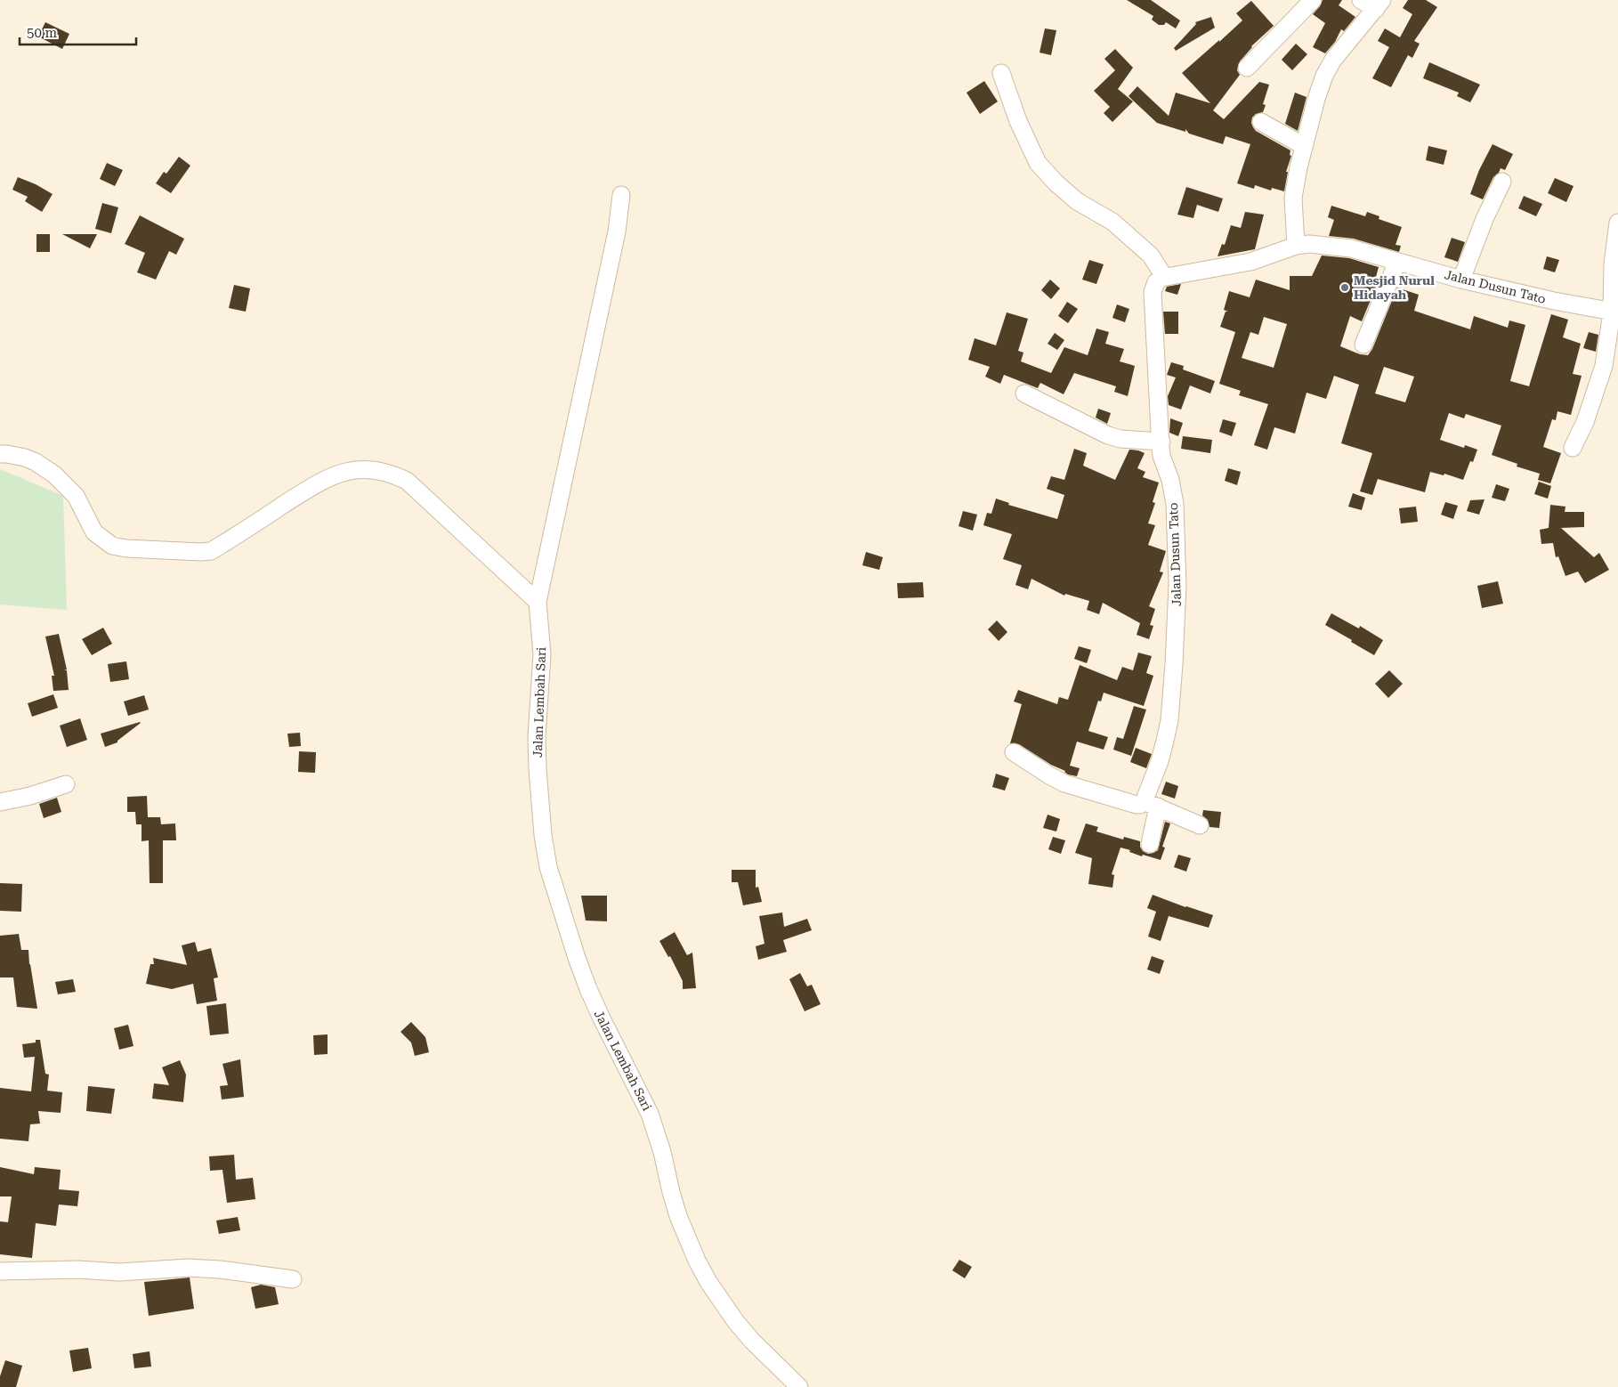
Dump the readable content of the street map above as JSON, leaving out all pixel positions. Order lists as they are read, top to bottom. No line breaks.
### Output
{"streets":{"street":["Jalan Dusun Tato","Jalan Lembah Sari"]},"places":["Mesjid Nurul Hidayah"],"scale_bar":"50 m"}
